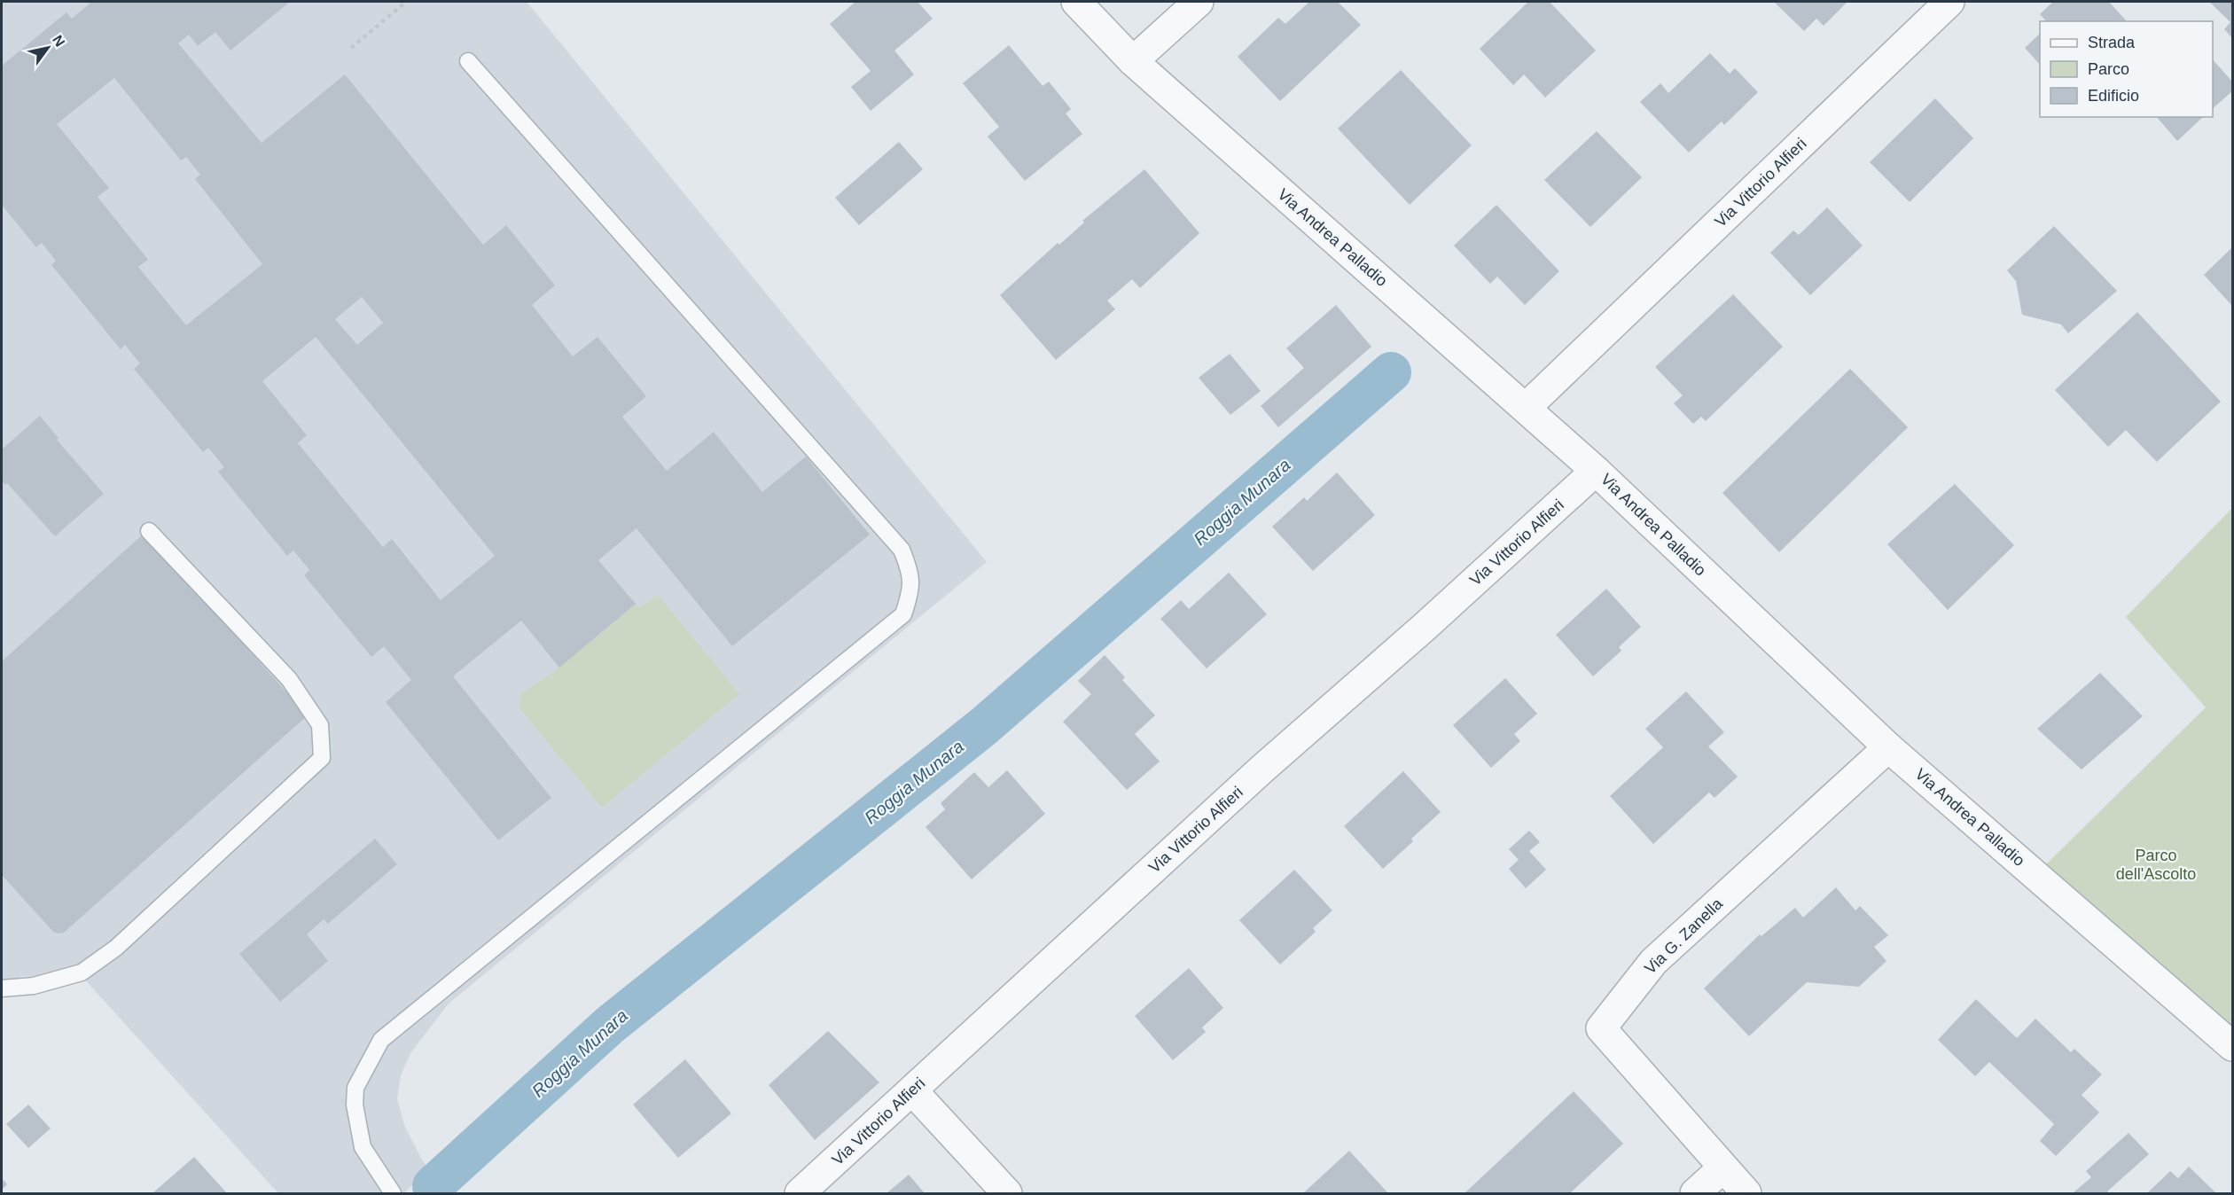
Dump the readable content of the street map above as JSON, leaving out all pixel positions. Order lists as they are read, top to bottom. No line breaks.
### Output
{"streets":{"street":["Via Vittorio Alfieri","Via Andrea Palladio","Via G. Zanella"]},"crossings":[["Via Vittorio Alfieri","Via Andrea Palladio"],["Via Andrea Palladio","Via G. Zanella"]],"water":["Roggia Munara"],"parks":["Parco dell'Ascolto"],"legend":["Strada","Parco","Edificio"],"north":"top right"}
